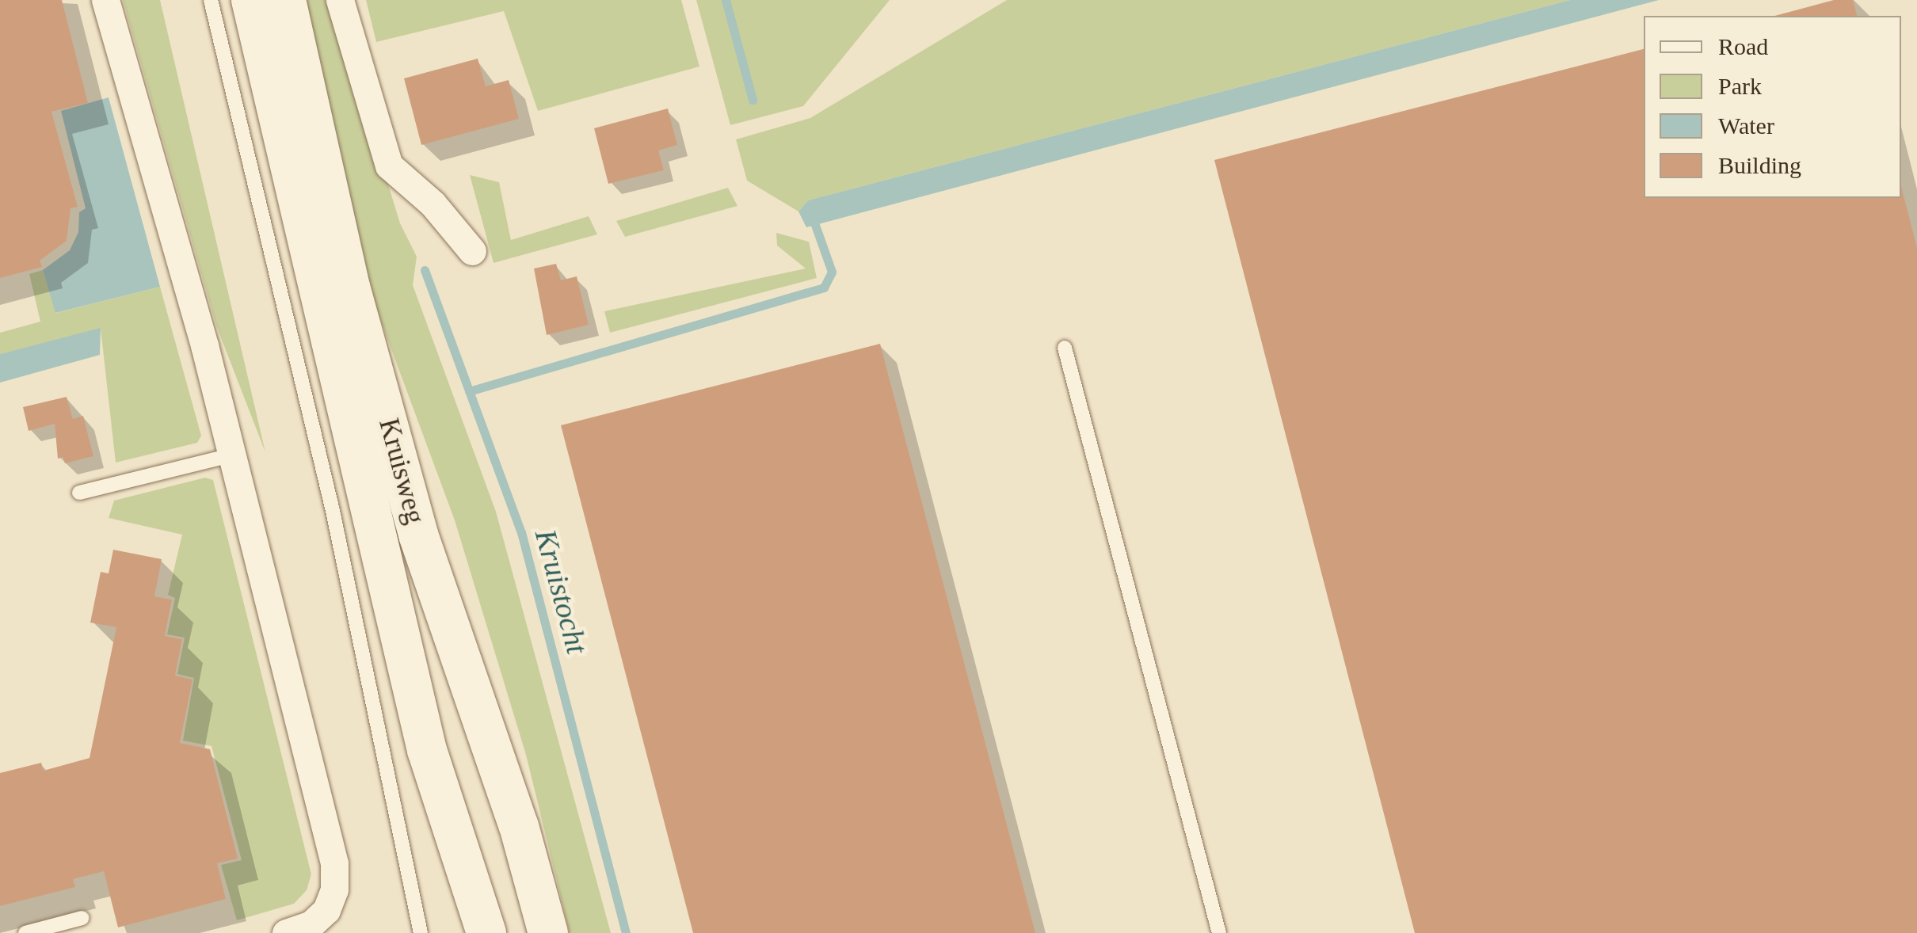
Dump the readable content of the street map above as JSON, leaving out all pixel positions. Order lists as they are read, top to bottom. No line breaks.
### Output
{"streets":{"main road":["Kruisweg"]},"water":["Kruistocht"],"legend":["Road","Park","Water","Building"]}
